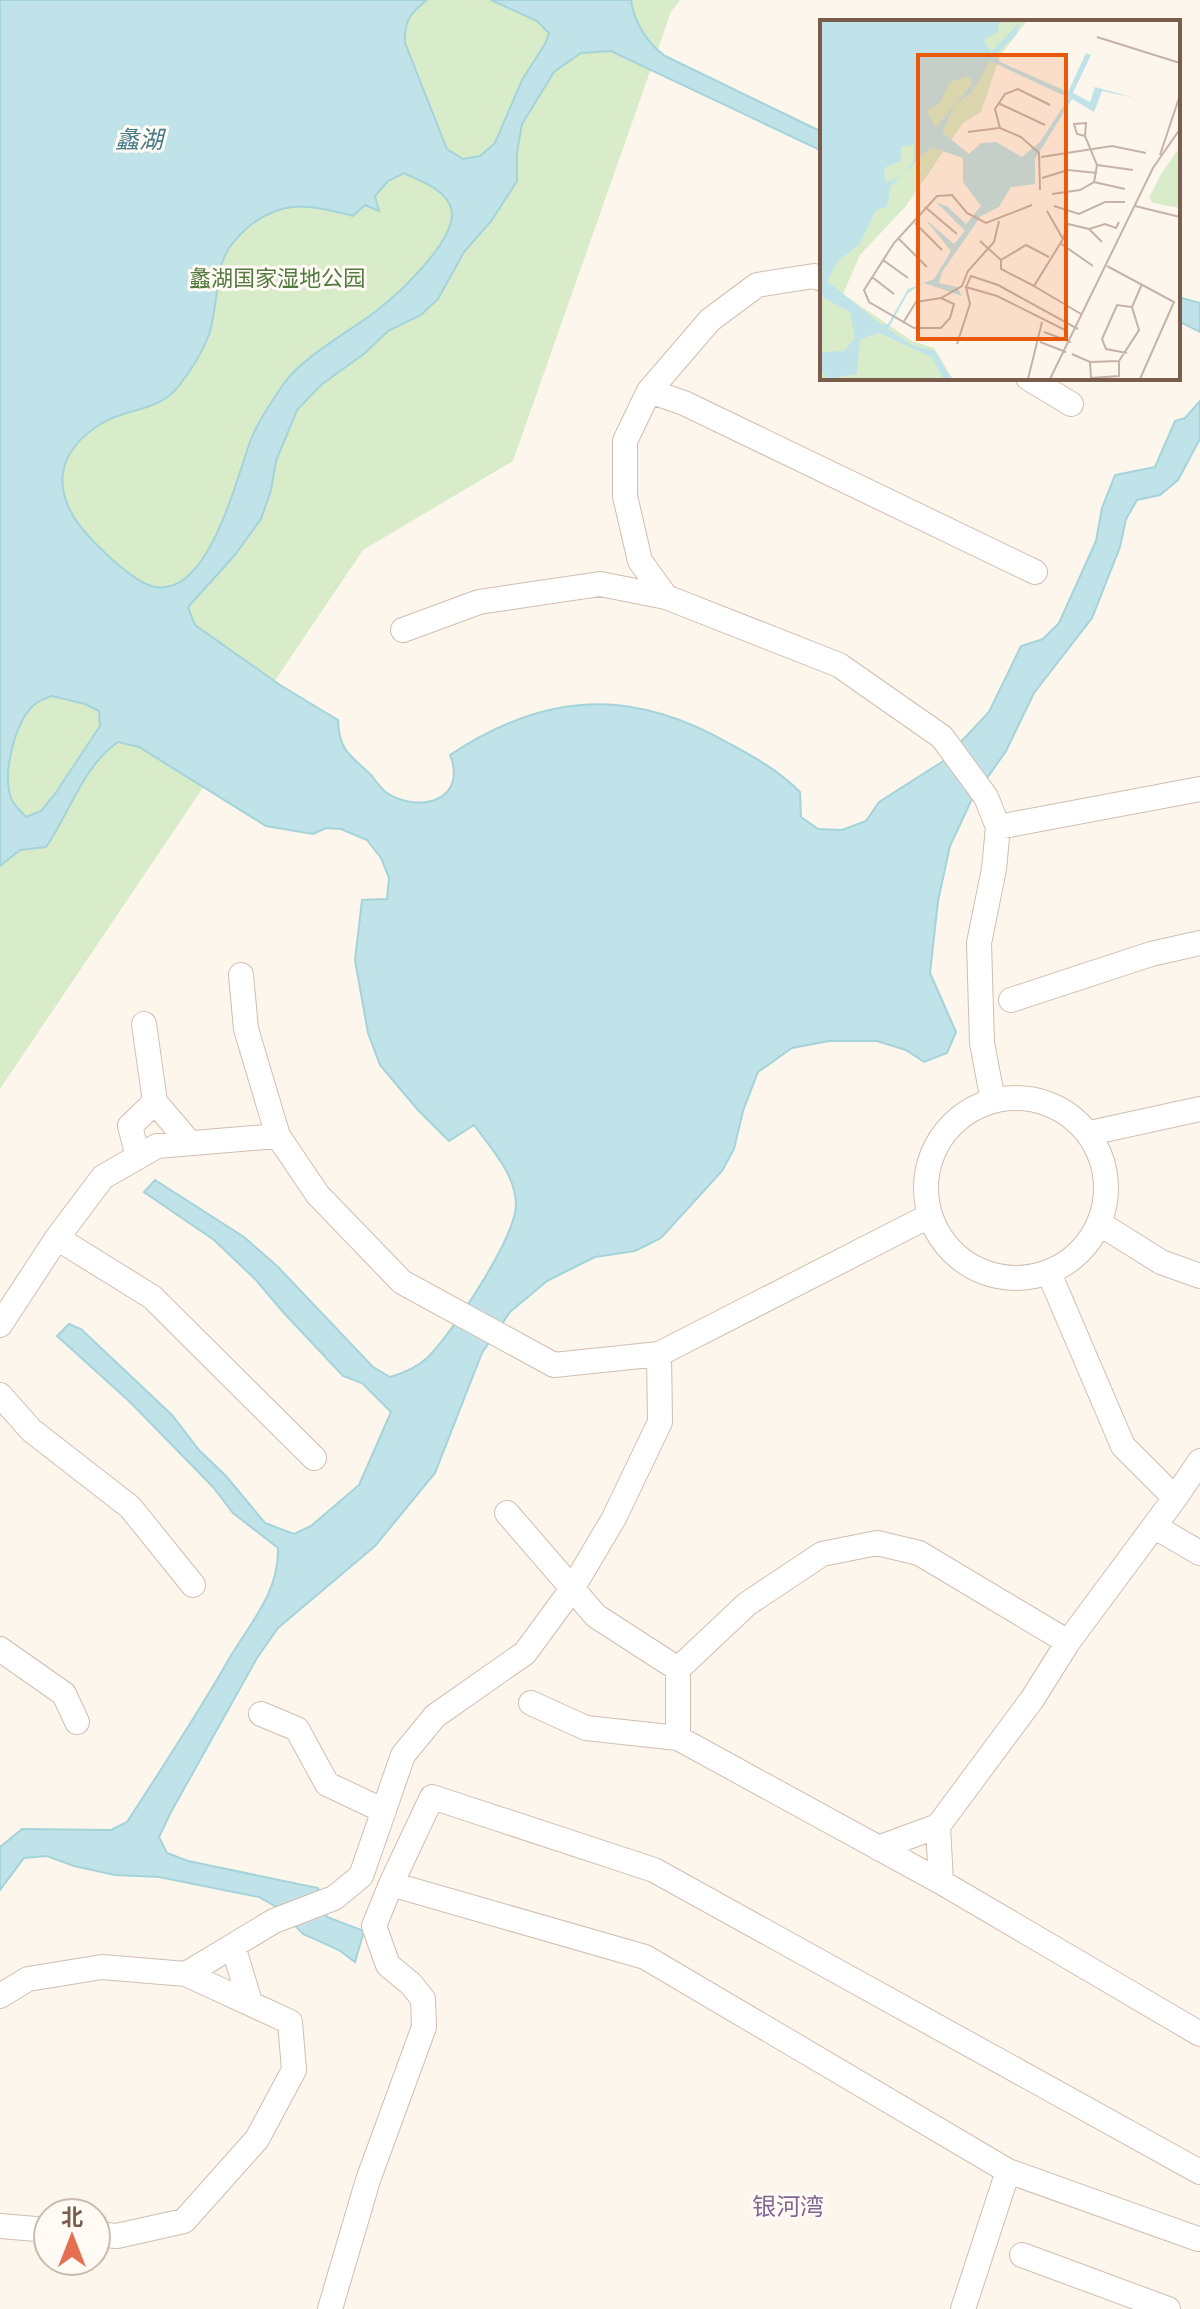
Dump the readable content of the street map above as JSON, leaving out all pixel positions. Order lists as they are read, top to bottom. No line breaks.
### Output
{"districts":["银河湾"],"water":["蠡湖"],"parks":["蠡湖国家湿地公园"],"north":"top"}
